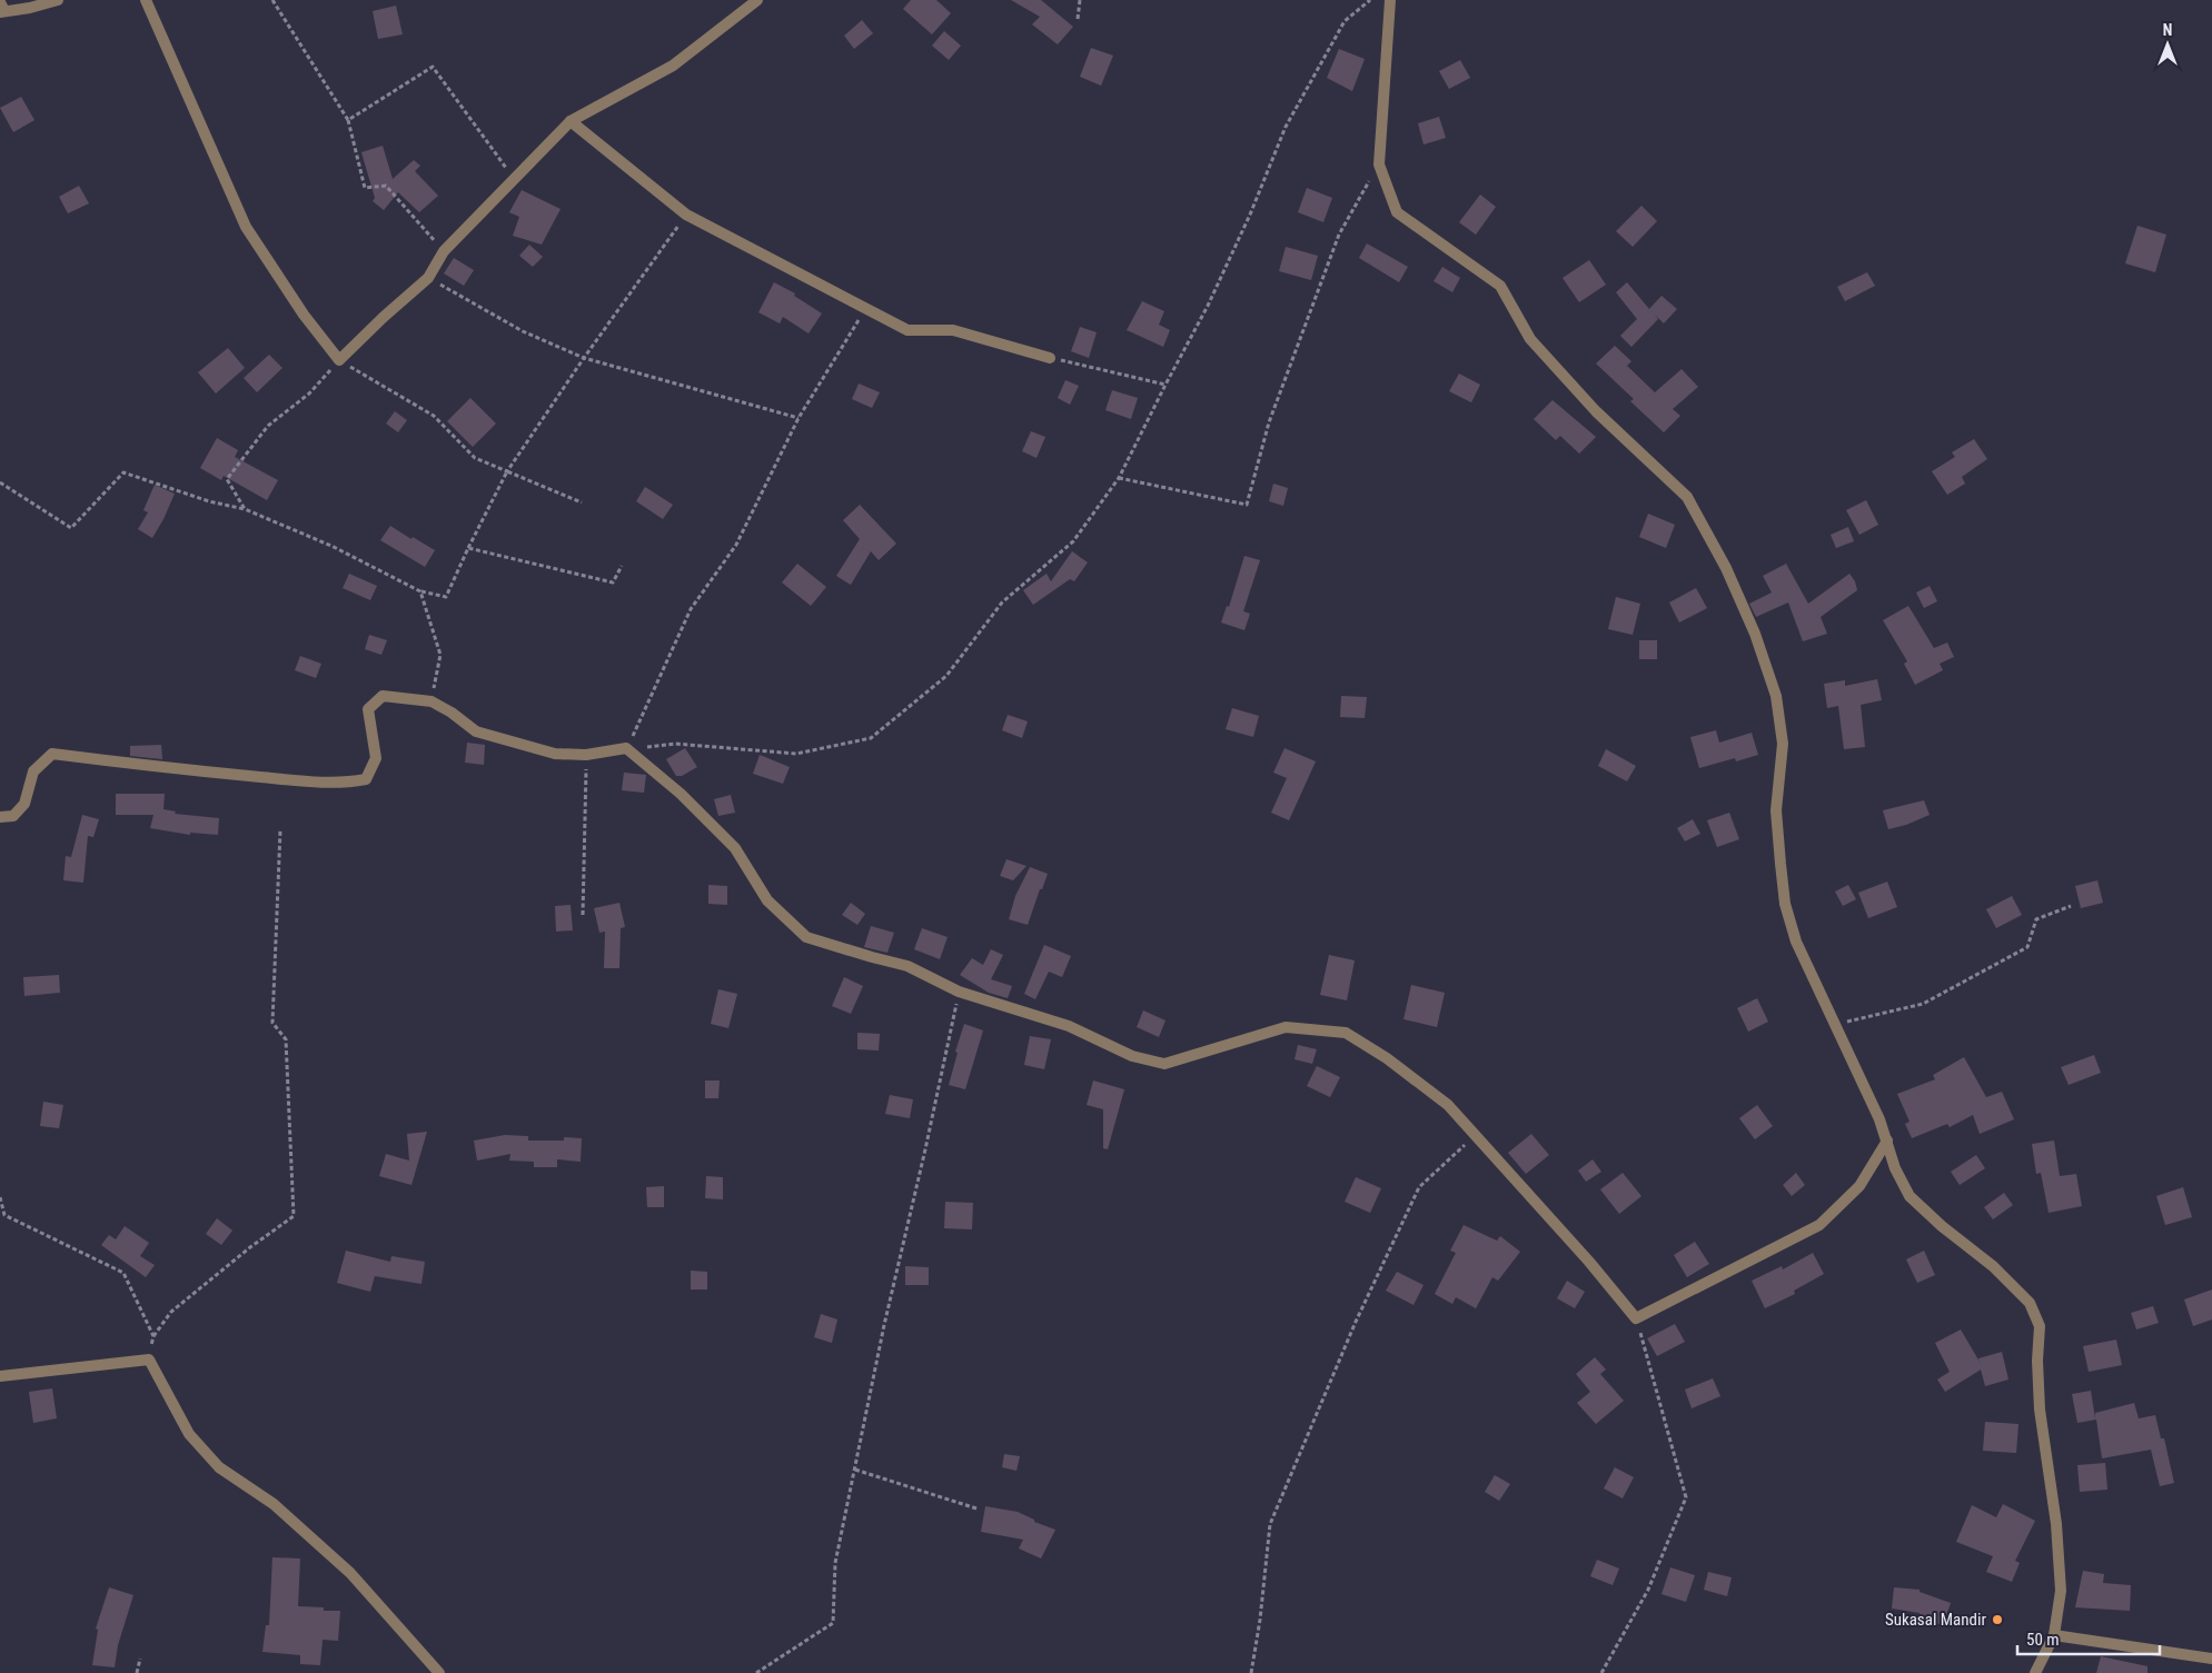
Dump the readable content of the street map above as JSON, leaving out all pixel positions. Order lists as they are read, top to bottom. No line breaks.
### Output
{"places":["Sukasal Mandir"],"scale_bar":"50 m","north":"top"}
